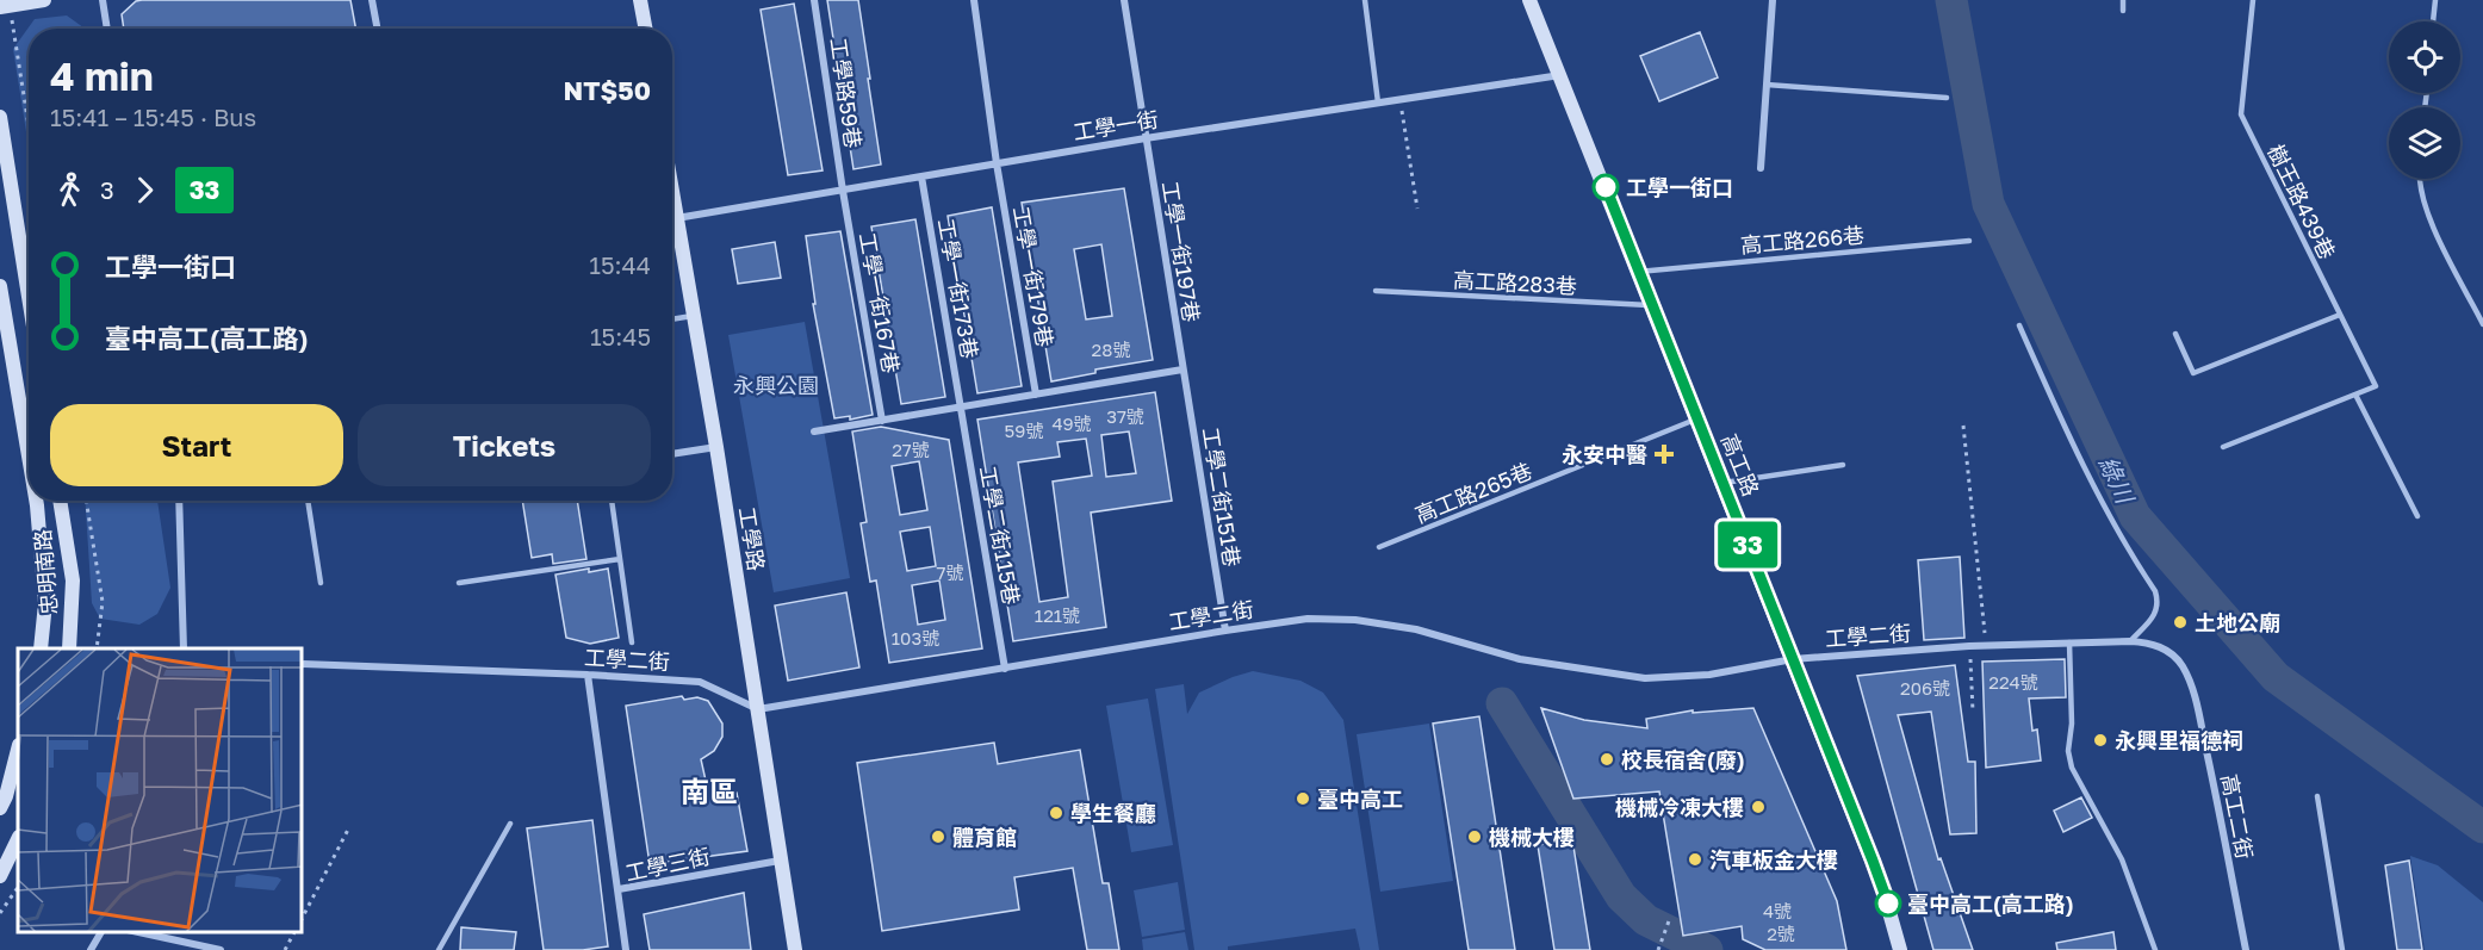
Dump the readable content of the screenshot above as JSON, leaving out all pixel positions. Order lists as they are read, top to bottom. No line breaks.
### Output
{"streets":{"street":["工學路59巷","工學一街","工學一街197巷","工學一街179巷","工學一街173巷","工學一街167巷","高工路","工學二街151巷","工學二街115巷","工學路","忠明南路","工學二街","高工二街","工學三街"],"lane":["樹王路439巷","高工路266巷","高工路283巷","高工路265巷"]},"crossings":[["工學路59巷","工學一街"],["工學路59巷","工學一街167巷"],["工學一街","工學一街197巷"],["工學一街","工學一街179巷"],["工學一街","工學一街173巷"],["工學一街","工學一街167巷"],["工學一街","高工路"],["高工路266巷","高工路"],["工學一街197巷","工學二街151巷"],["高工路283巷","高工路"],["工學一街173巷","工學二街115巷"],["高工路","高工路265巷"],["高工路","工學二街"],["工學二街151巷","工學二街"],["工學二街115巷","工學二街"],["工學路","工學二街"],["工學路","工學三街"],["工學二街","高工二街"]],"districts":["南區"],"water":["綠川"],"parks":["永興公園"],"places":{"other":["工學一街口","土地公廟","永興里福德祠","校長宿舍(廢)","臺中高工","機械冷凍大樓","學生餐廳","體育館","機械大樓","汽車板金大樓","臺中高工(高工路)"],"health":["永安中醫"]},"lines":["bus line 33"],"house_numbers":["28號","37號","49號","59號","27號","7號","121號","103號","224號","206號","4號","2號"],"page":{"on_map":"33","heading":["4 min","15:41 – 15:45 · Bus","NT$50"],"legs":["3","33"],"list":[{"name":"工學一街口","value":"15:44"},{"name":"臺中高工(高工路)","value":"15:45"}],"buttons":["Start","Tickets"]}}
